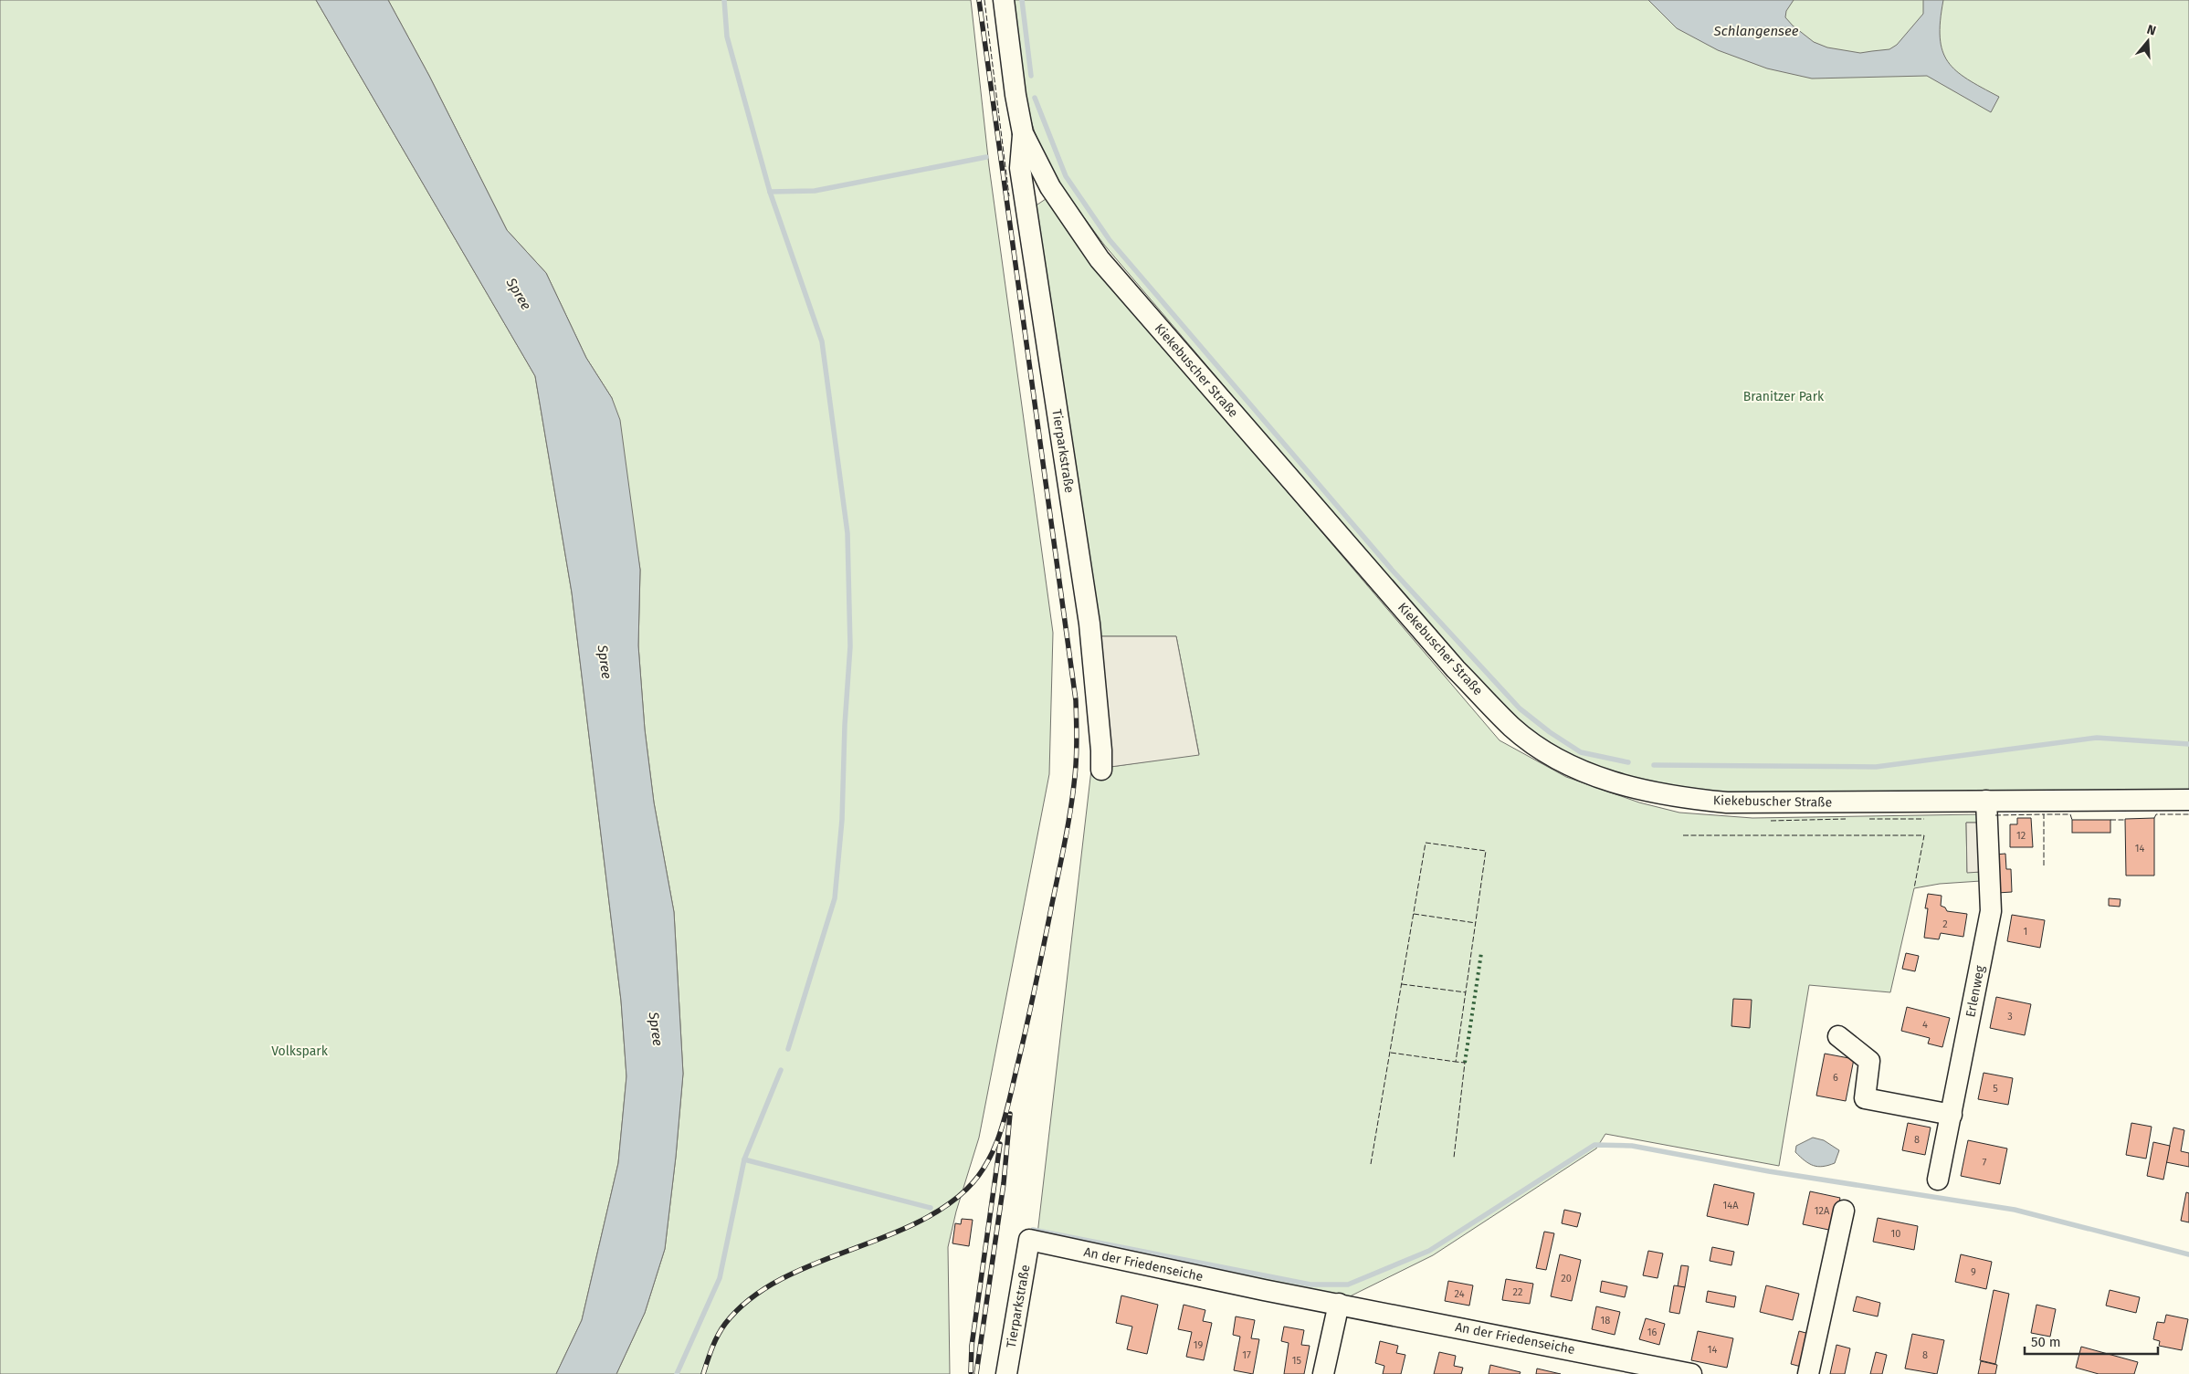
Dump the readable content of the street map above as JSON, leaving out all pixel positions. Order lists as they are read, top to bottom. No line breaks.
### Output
{"streets":{"street":["Kiekebuscher Straße","Tierparkstraße","Erlenweg","An der Friedenseiche"]},"crossings":[["Kiekebuscher Straße","Tierparkstraße"],["Kiekebuscher Straße","Erlenweg"],["Tierparkstraße","An der Friedenseiche"]],"water":["Schlangensee","Spree"],"parks":["Branitzer Park","Volkspark"],"house_numbers":["12","14","2","1","3","4","6","5","8","7","14A","12A","10","9","20","22","24","18","16","19","14","17","8","15"],"scale_bar":"50 m","north":"top"}
